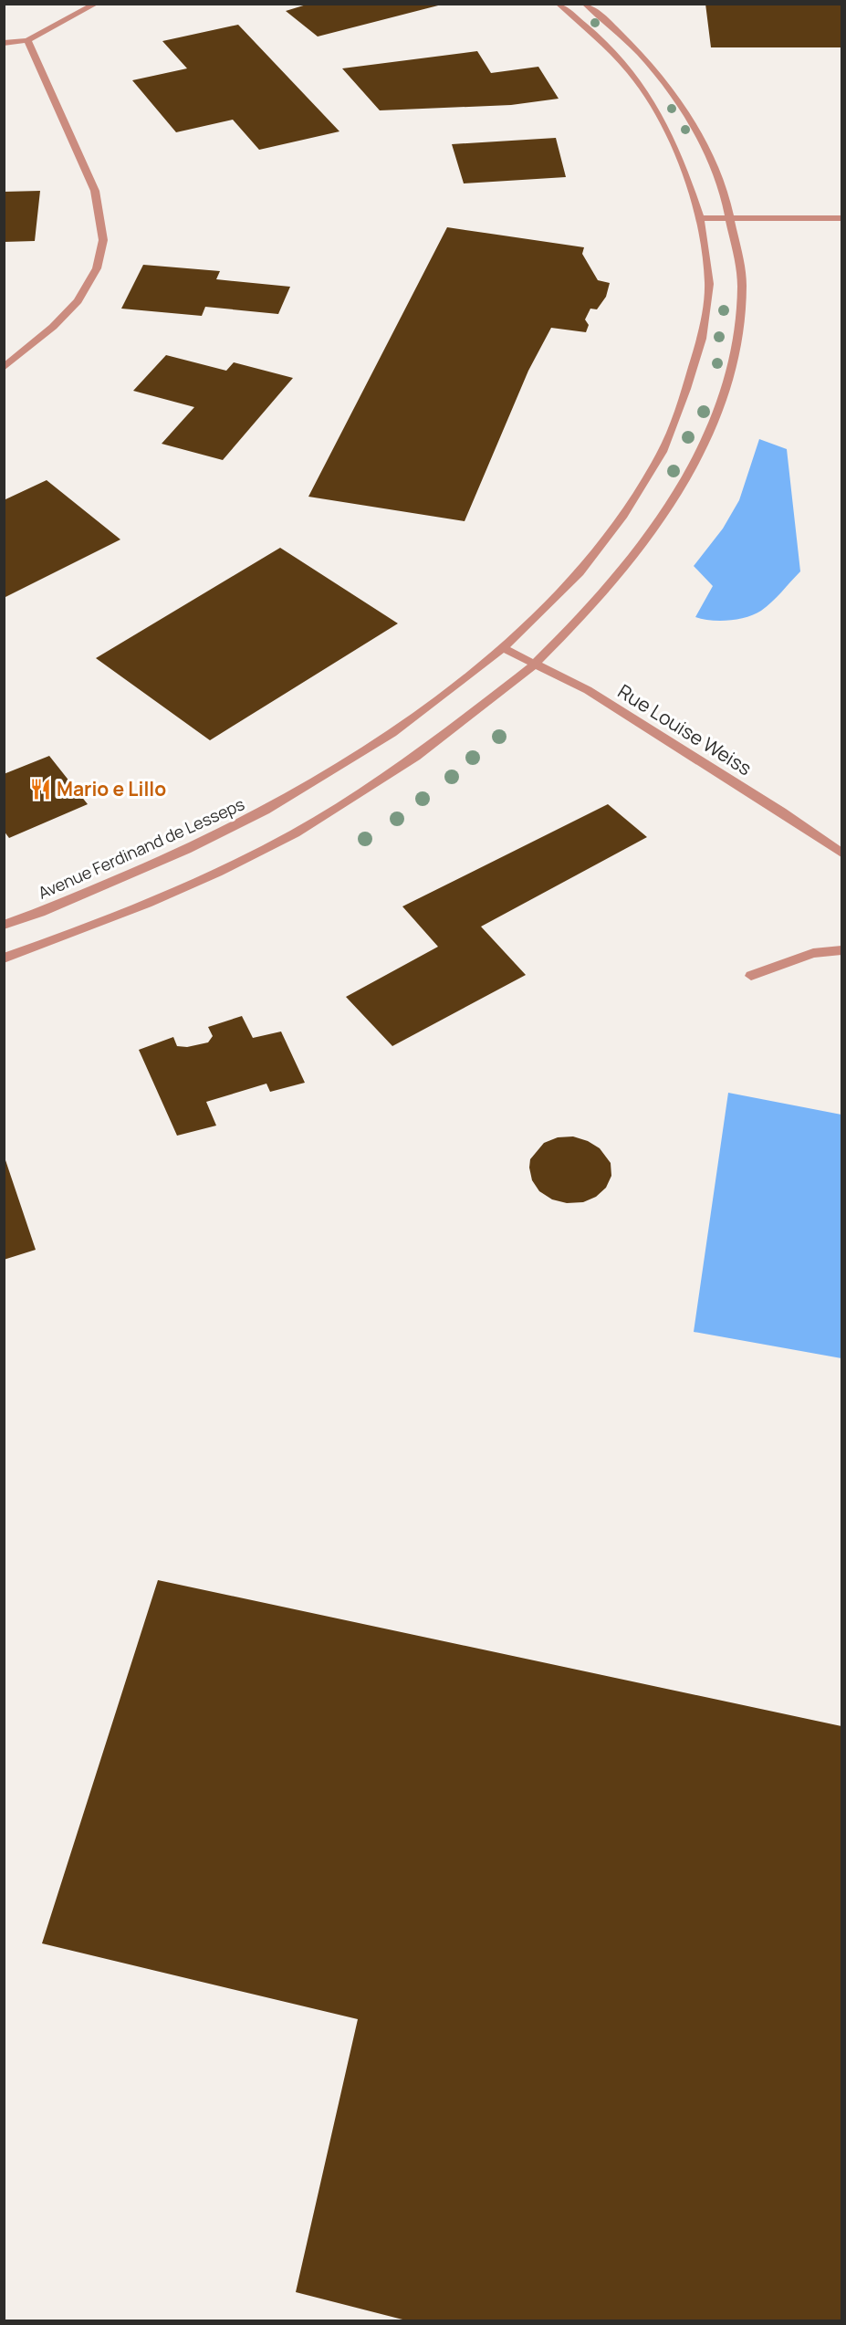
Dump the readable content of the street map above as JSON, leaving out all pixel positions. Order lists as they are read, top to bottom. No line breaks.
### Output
{"streets":{"street":["Rue Louise Weiss","Avenue Ferdinand de Lesseps"]},"crossings":[["Rue Louise Weiss","Avenue Ferdinand de Lesseps"]],"places":{"restaurant":["Mario e Lillo"]}}
